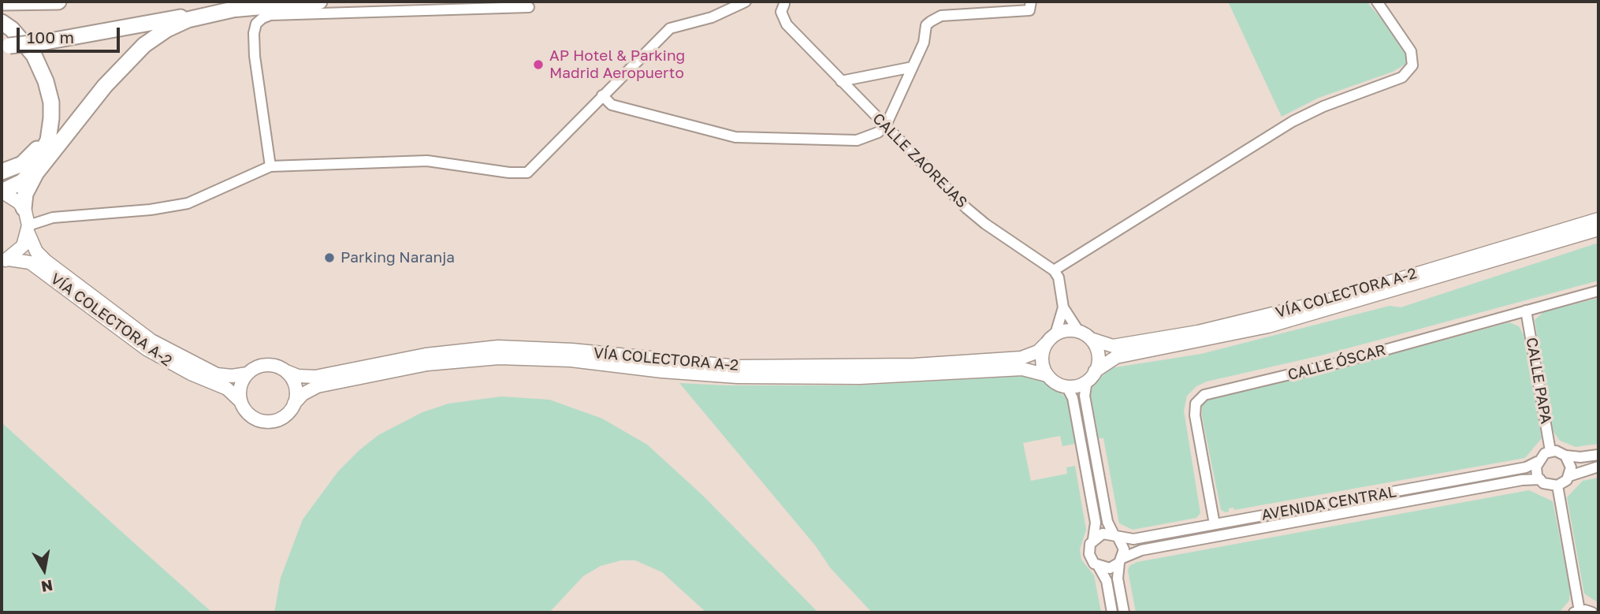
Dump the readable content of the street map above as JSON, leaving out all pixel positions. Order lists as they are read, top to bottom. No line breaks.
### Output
{"streets":{"main road":["VÍA COLECTORA A-2"],"street":["CALLE ZAOREJAS","CALLE ÓSCAR","CALLE PAPA","AVENIDA CENTRAL"]},"crossings":[["CALLE ÓSCAR","CALLE PAPA"],["CALLE ÓSCAR","AVENIDA CENTRAL"],["CALLE PAPA","AVENIDA CENTRAL"]],"places":["AP Hotel & Parking Madrid Aeropuerto","Parking Naranja"],"scale_bar":"100 m","north":"bottom"}
